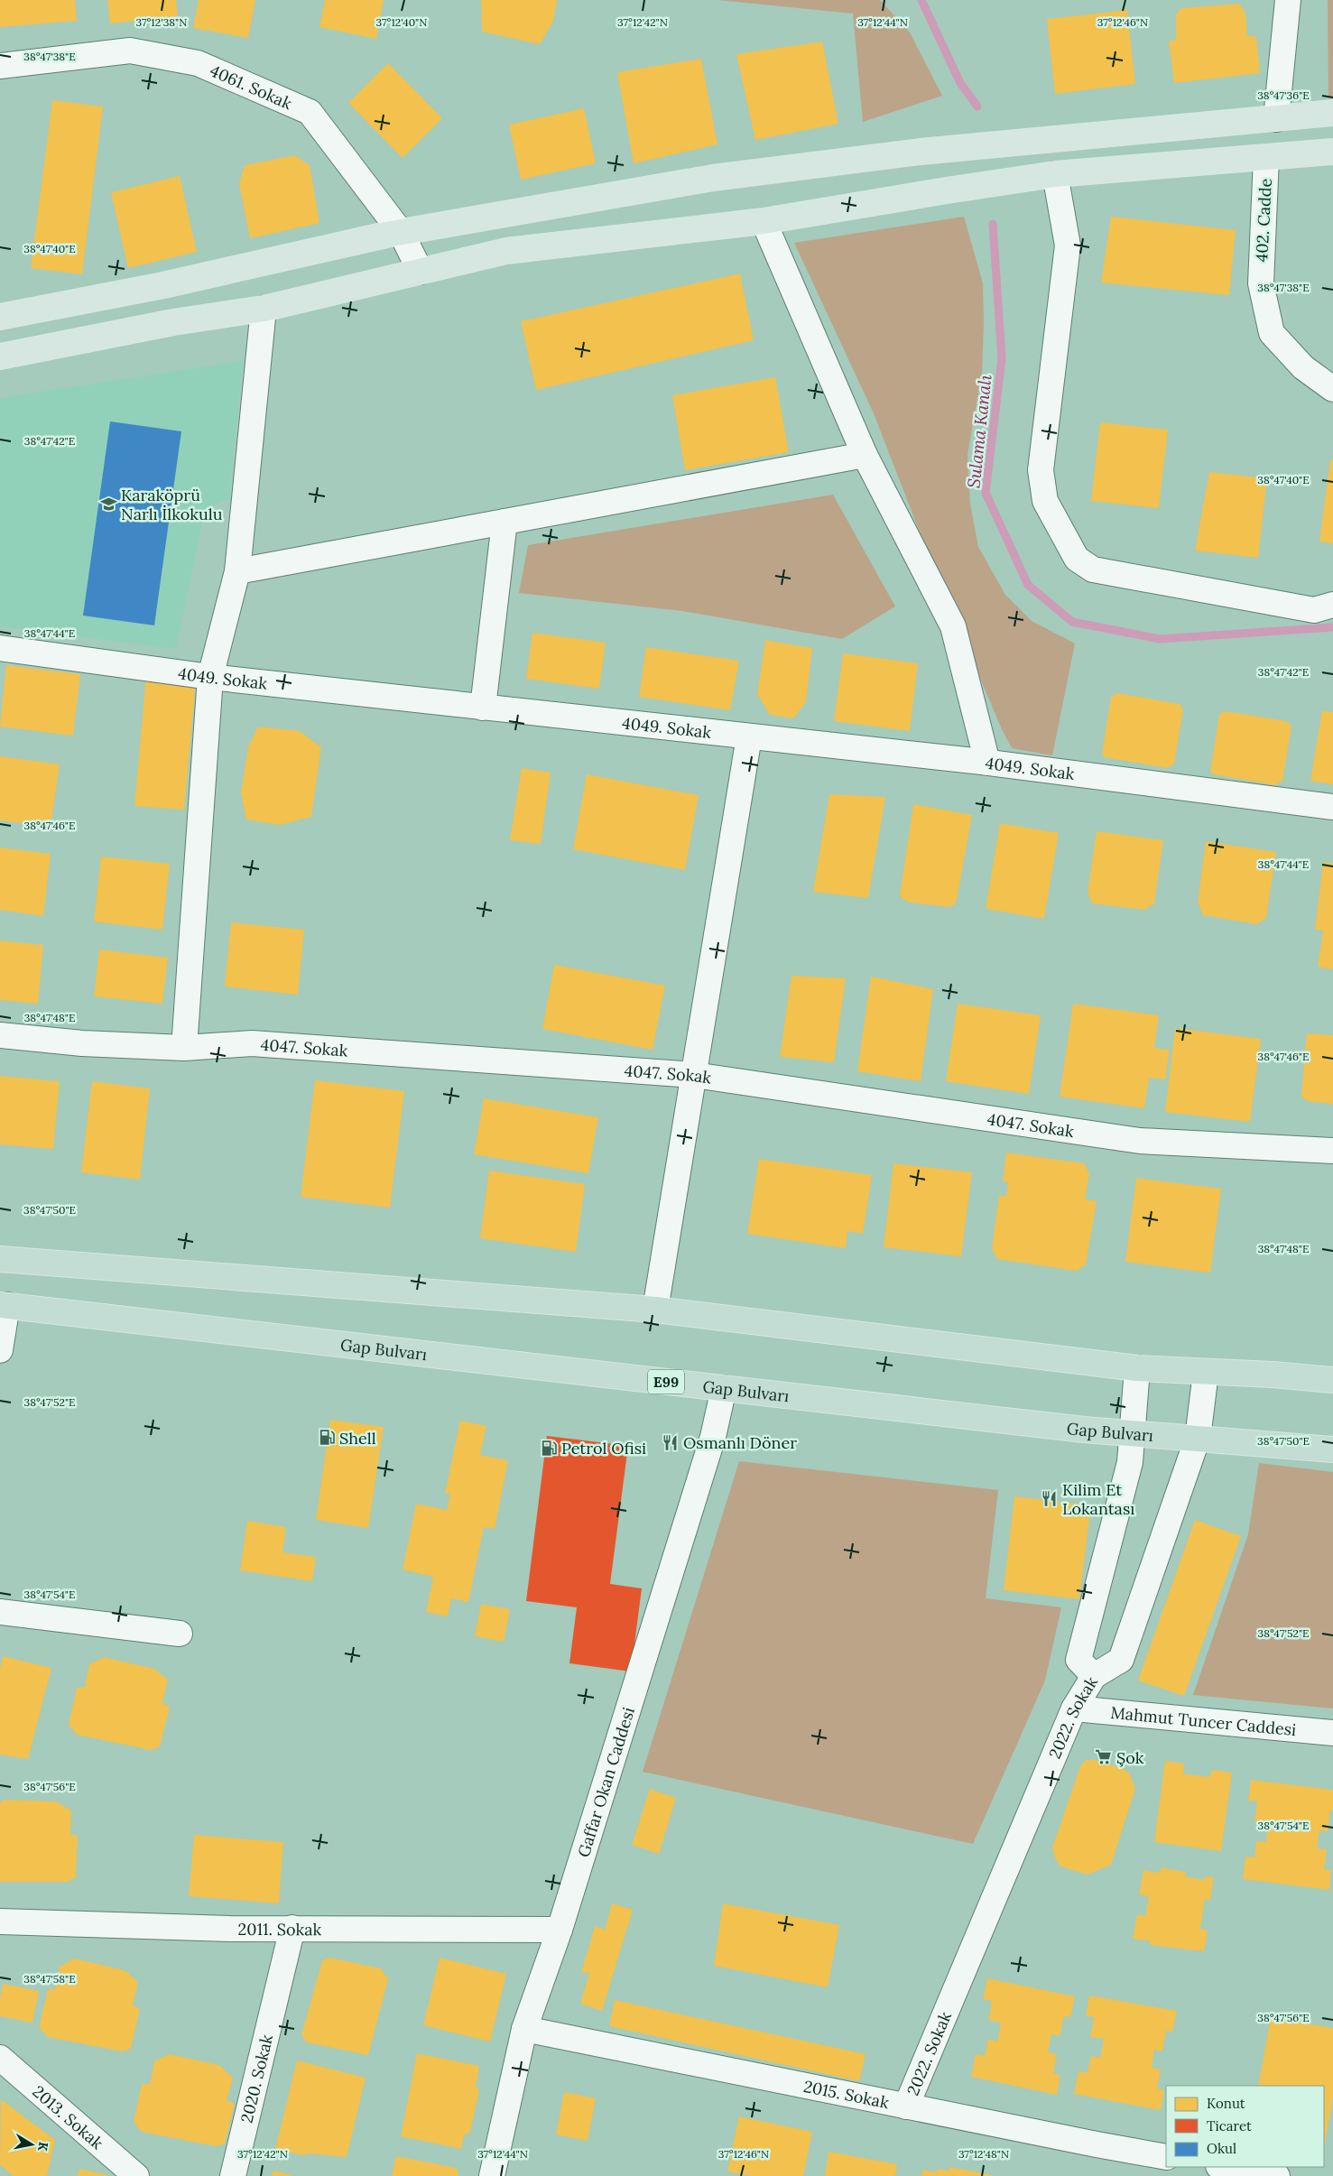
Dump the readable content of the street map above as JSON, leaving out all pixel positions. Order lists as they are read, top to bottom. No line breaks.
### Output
{"streets":{"highway":["Gap Bulvarı","E99"],"street":["4061. Sokak","402. Cadde","4049. Sokak","4047. Sokak","2022. Sokak","Mahmut Tuncer Caddesi","Gaffar Okan Caddesi","2011. Sokak","2020. Sokak","2015. Sokak","2013. Sokak"]},"crossings":[["Gap Bulvarı","2022. Sokak"],["Gap Bulvarı","Gaffar Okan Caddesi"],["2022. Sokak","Mahmut Tuncer Caddesi"],["2022. Sokak","2015. Sokak"],["Gaffar Okan Caddesi","2011. Sokak"],["Gaffar Okan Caddesi","2015. Sokak"],["2011. Sokak","2020. Sokak"]],"water":["Sulama Kanalı"],"places":{"school or university":["Karaköprü Narlı İlkokulu"],"fuel station":["Shell","Petrol Ofisi"],"restaurant":["Osmanlı Döner","Kilim Et Lokantası"],"supermarket":["Şok"]},"legend":["Konut","Ticaret","Okul"],"north":"right","coordinates":["37°12'38\"N","37°12'40\"N","37°12'42\"N","37°12'44\"N","37°12'46\"N","38°47'38\"E","38°47'36\"E","38°47'40\"E","38°47'42\"E","38°47'44\"E","38°47'46\"E","38°47'48\"E","38°47'50\"E","38°47'52\"E","38°47'54\"E","38°47'56\"E","38°47'58\"E","37°12'48\"N"]}
